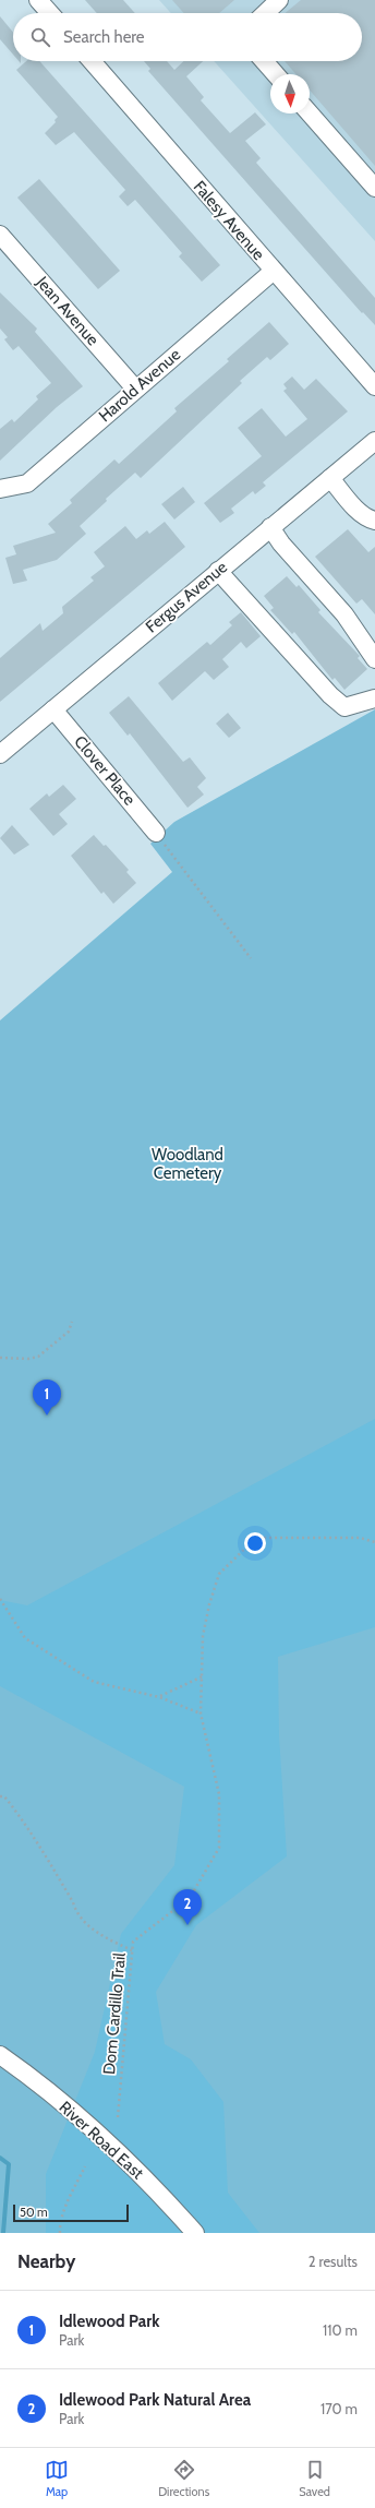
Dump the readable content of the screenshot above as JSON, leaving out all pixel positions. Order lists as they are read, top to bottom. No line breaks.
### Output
{"streets":{"street":["Falesy Avenue","Jean Avenue","Harold Avenue","Fergus Avenue","Clover Place","River Road East"],"path":["Dom Cardillo Trail"]},"crossings":[["Falesy Avenue","Harold Avenue"],["Jean Avenue","Harold Avenue"],["Fergus Avenue","Clover Place"]],"parks":["Woodland Cemetery"],"scale_bar":"50 m","north":"bottom","page":{"search":"Search here","pins":["1","2"],"scale":"50 m","heading":["Nearby","2 results"],"list":[{"mark":"1","name":"Idlewood Park","note":"Park","value":"110 m"},{"mark":"2","name":"Idlewood Park Natural Area","note":"Park","value":"170 m"}],"nav":["Map","Directions","Saved"]}}
